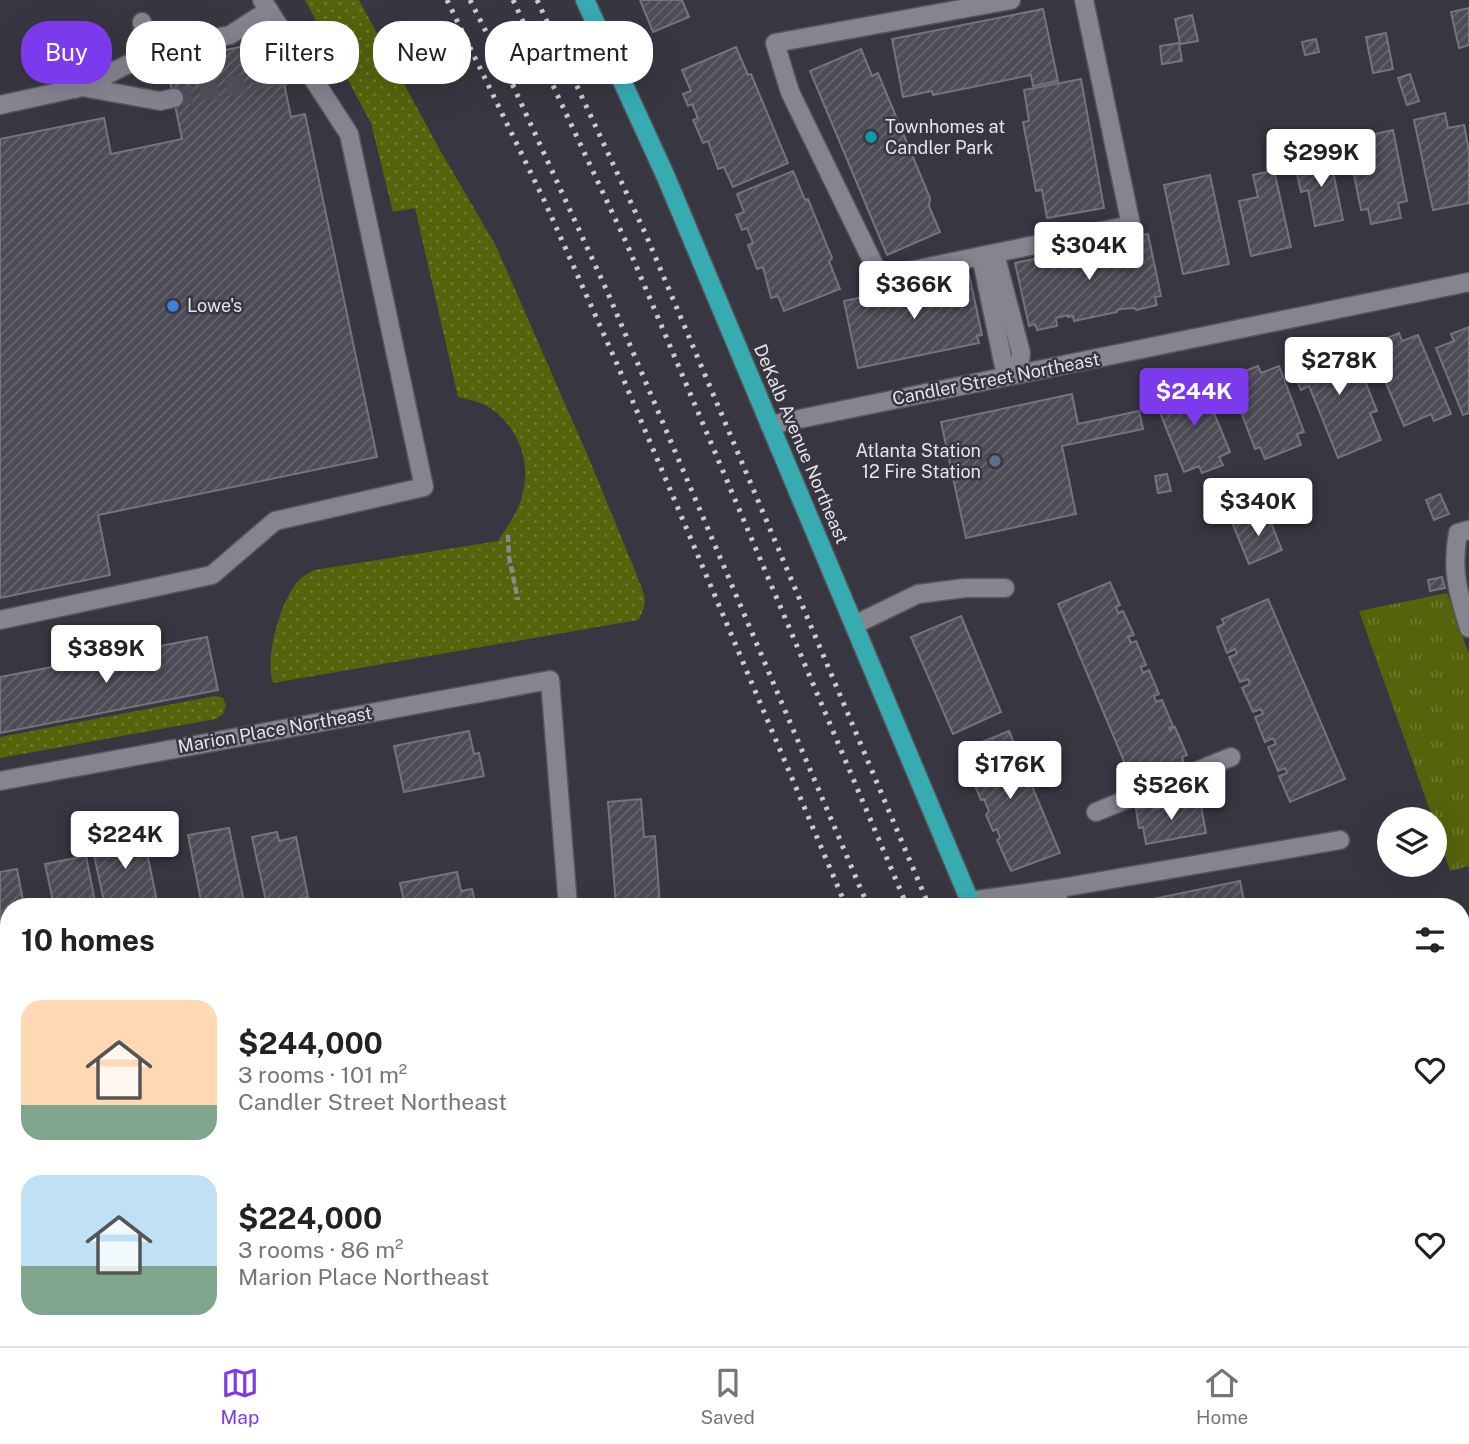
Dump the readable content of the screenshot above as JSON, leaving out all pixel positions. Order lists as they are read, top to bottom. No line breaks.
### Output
{"streets":{"main road":["DeKalb Avenue Northeast"],"street":["Candler Street Northeast","Marion Place Northeast"]},"crossings":[["Candler Street Northeast","DeKalb Avenue Northeast"]],"places":["Townhomes at Candler Park","Lowe's","Atlanta Station 12 Fire Station"],"page":{"chip":["Buy","Rent","Filters","New","Apartment"],"price":["$299K","$304K","$366K","$278K","$244K","$340K","$389K","$176K","$526K","$224K"],"heading":"10 homes","list":[{"name":"$244,000","note":"3 rooms · 101 m² · Candler Street Northeast"},{"name":"$224,000","note":"3 rooms · 86 m² · Marion Place Northeast"}],"tabs":["Map","Saved","Home"]}}
